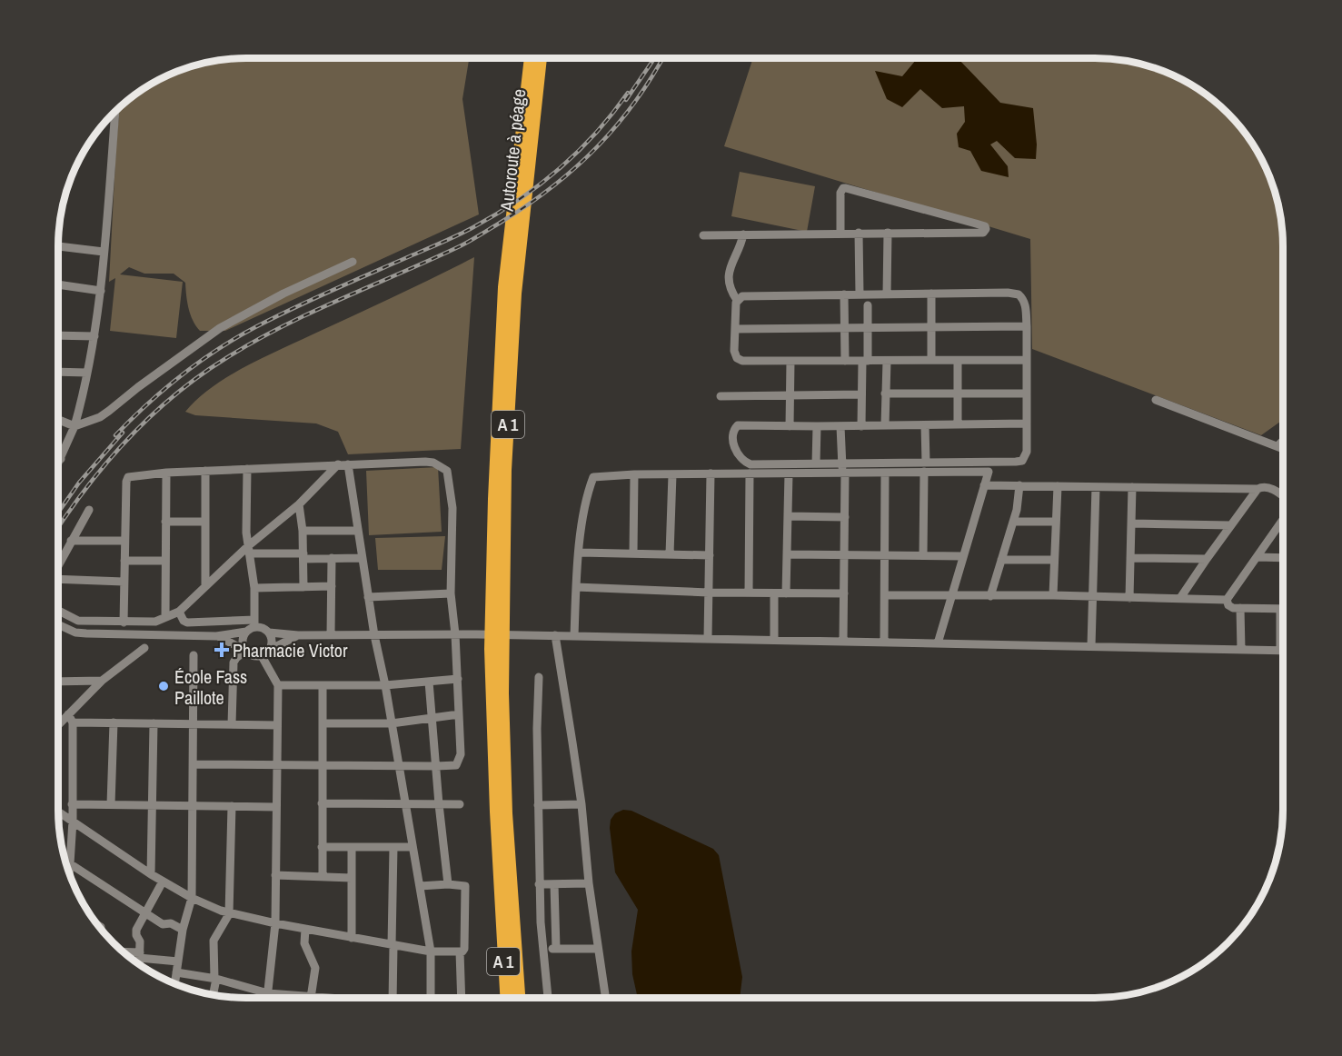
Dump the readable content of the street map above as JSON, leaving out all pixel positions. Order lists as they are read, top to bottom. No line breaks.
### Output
{"streets":{"highway":["Autoroute à péage","A 1"]},"crossings":[["Autoroute à péage","A 1"]],"places":{"health":["Pharmacie Victor"],"other":["École Fass Paillote"]}}
